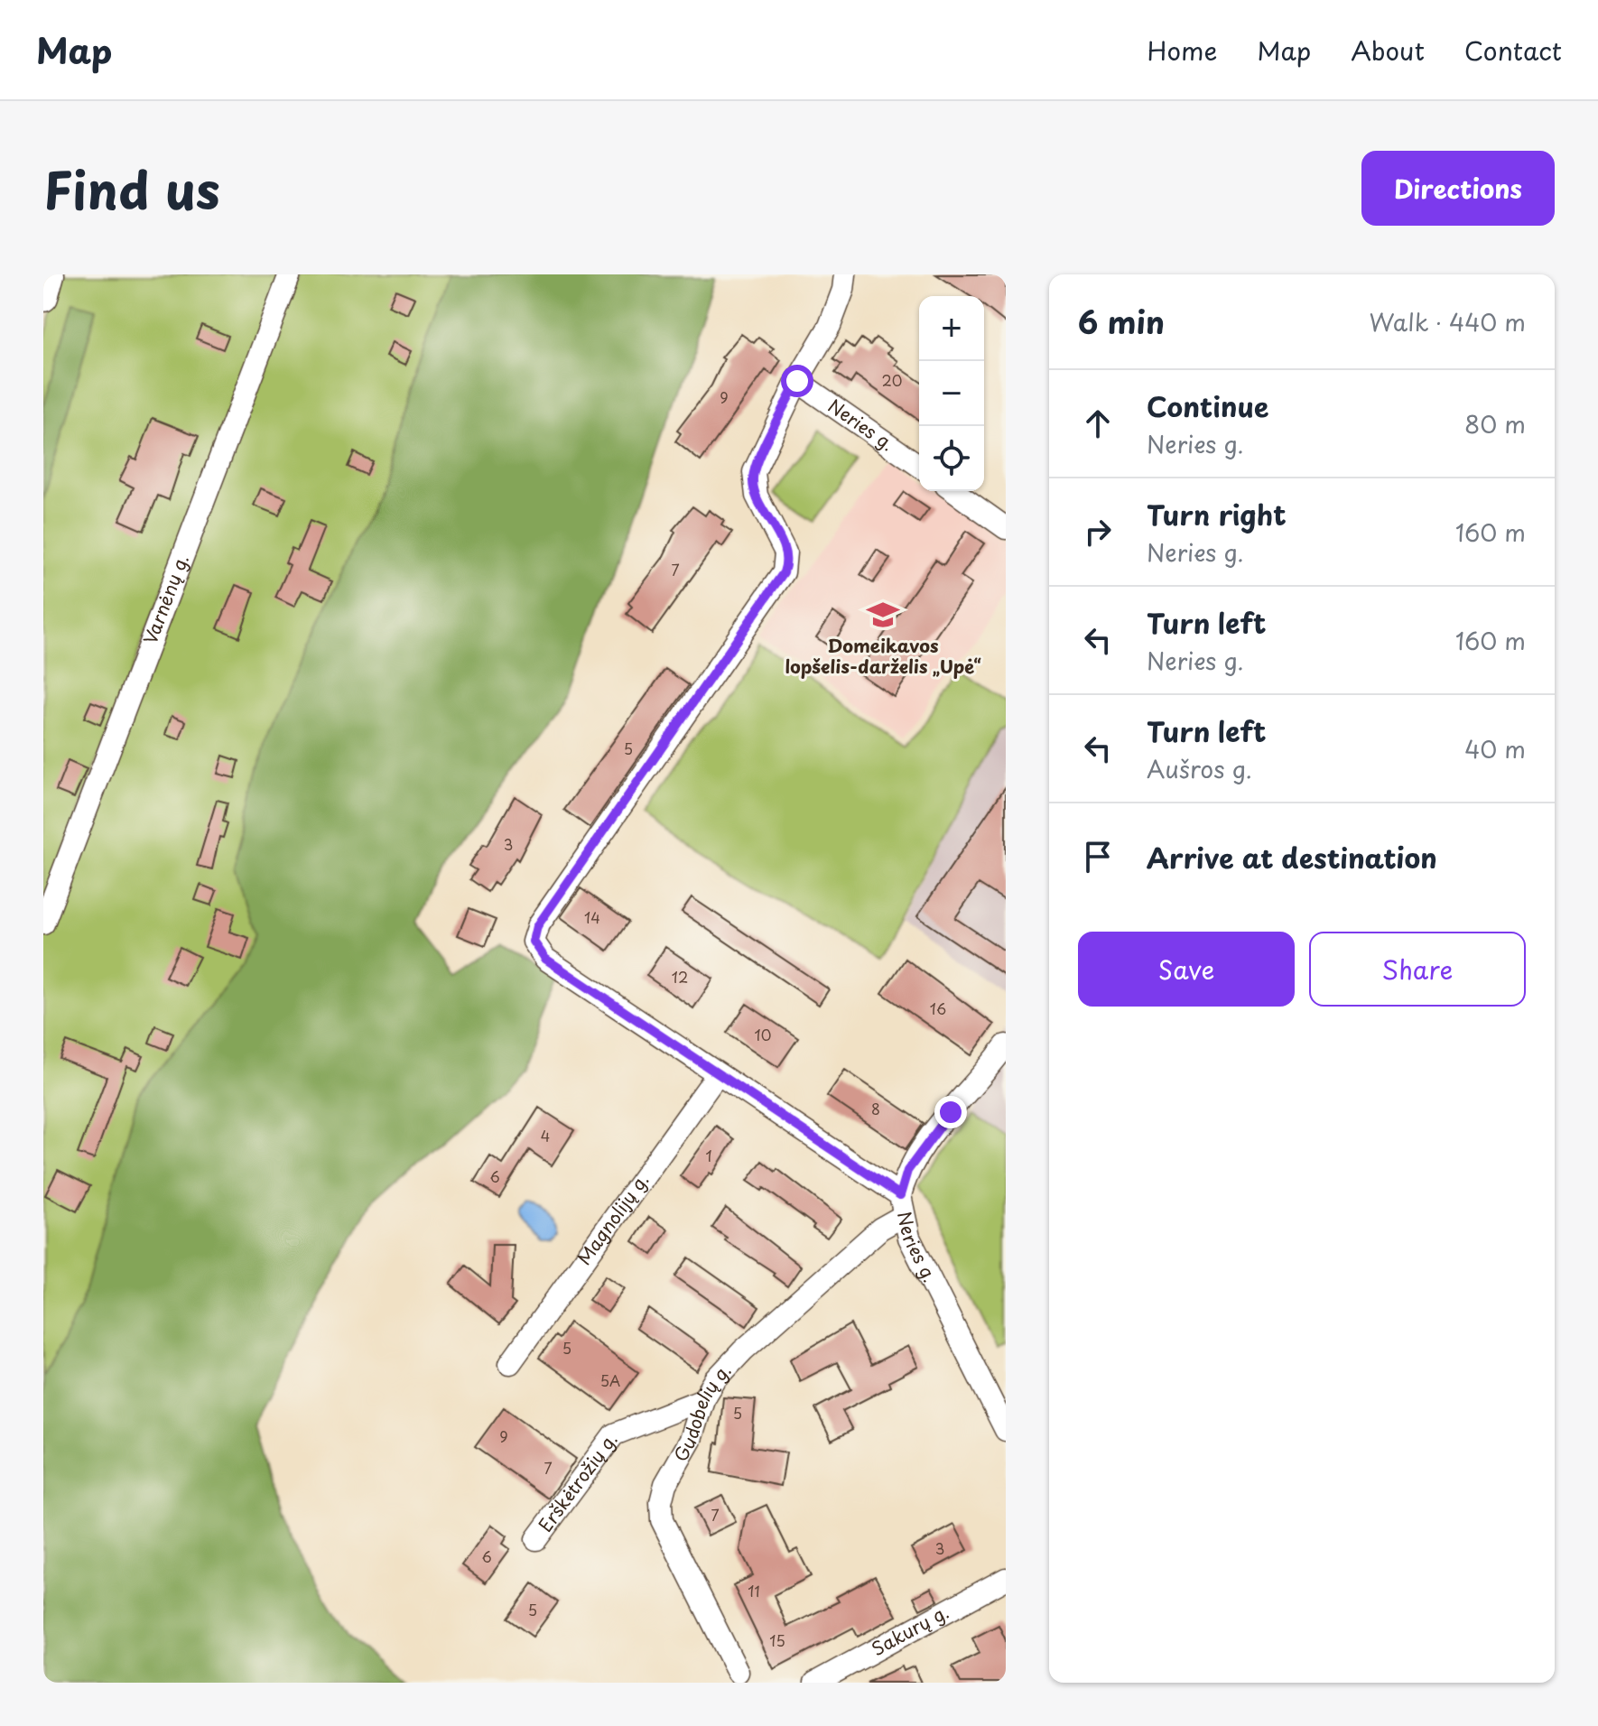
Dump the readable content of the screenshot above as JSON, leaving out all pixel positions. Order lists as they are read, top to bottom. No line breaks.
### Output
{"streets":{"street":["Neries g.","Varnėnų g.","Magnolijų g.","Gudobelių g.","Erškėtrožių g.","Sakurų g."]},"crossings":[["Neries g.","Magnolijų g."],["Neries g.","Gudobelių g."],["Gudobelių g.","Erškėtrožių g."]],"places":{"school or university":["Domeikavos lopšelis-darželis „Upė“"]},"house_numbers":["20","9","7","5","3","14","12","16","10","8","4","1","6","5","5A","5","9","7","7","3","6","11","5","15"],"page":{"header":"Map","nav":["Home","Map","About","Contact"],"title":"Find us","buttons":["Directions",["Save","Share"]],"heading":["6 min","Walk · 440 m"],"map_buttons":["+","−"],"list":[["Continue","Neries g.","80 m"],["Turn right","Neries g.","160 m"],["Turn left","Neries g.","160 m"],["Turn left","Aušros g.","40 m"],"Arrive at destination"]}}
